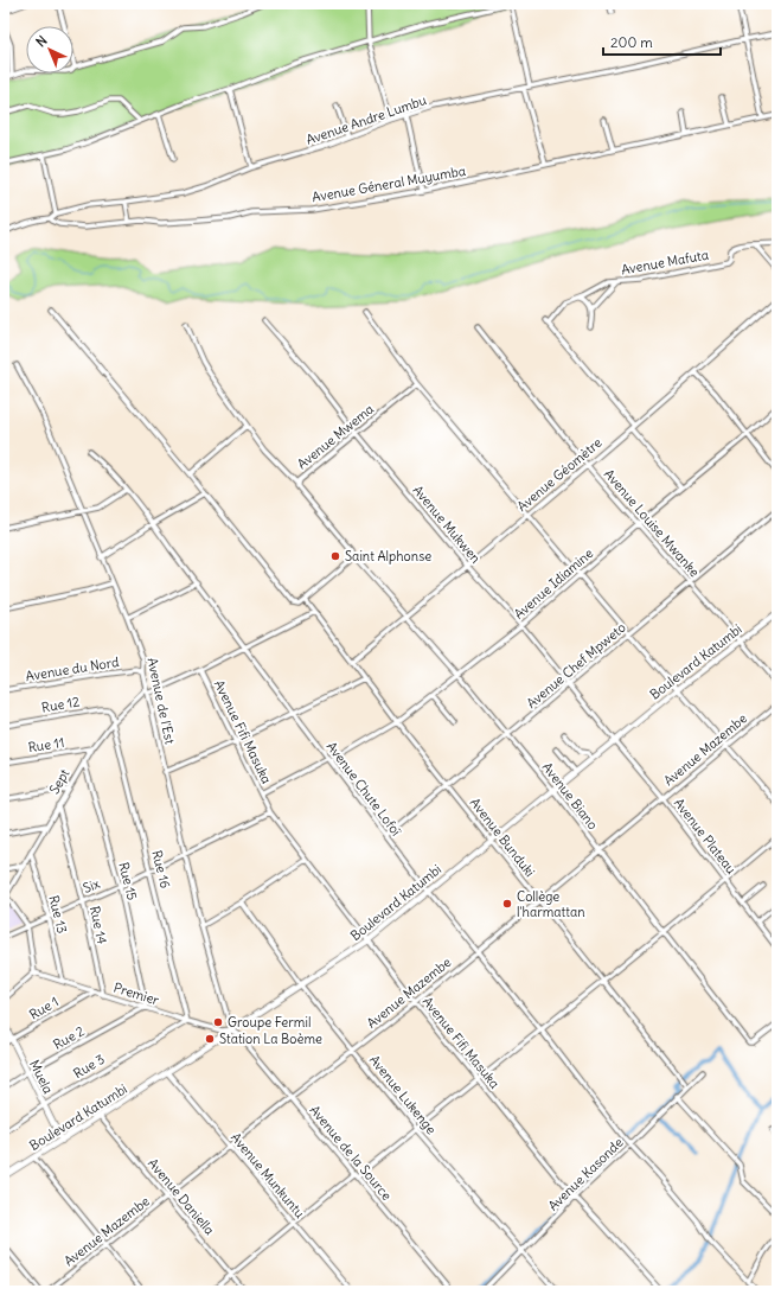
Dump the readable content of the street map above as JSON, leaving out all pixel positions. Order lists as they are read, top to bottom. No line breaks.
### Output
{"streets":{"street":["Avenue Andre Lumbu","Avenue Géneral Muyumba","Avenue Mafuta","Avenue Mwema","Avenue Géomètre","Avenue Louise Mwanke","Avenue Mukwen","Avenue Idiamine","Boulevard Katumbi","Avenue Chef Mpweto","Avenue du Nord","Avenue de l'Est","Rue 12","Avenue Fifi Masuka","Rue 11","Avenue Mazembe","Sept","Avenue Chute Lofoï","Avenue Biano","Avenue Plateau","Avenue Bunduki","Rue 16","Rue 15","Six","Rue 13","Rue 14","Premier","Rue 1","Rue 2","Rue 3","Muela","Avenue Lukenge","Avenue de la Source","Avenue Kasonde","Avenue Munkuntu","Avenue Daniella"]},"crossings":[["Avenue Andre Lumbu","Avenue Géneral Muyumba"],["Avenue Mafuta","Avenue Géomètre"],["Avenue Mwema","Avenue Géomètre"],["Avenue Mwema","Avenue Mukwen"],["Avenue Mwema","Avenue Biano"],["Avenue Géomètre","Avenue Louise Mwanke"],["Avenue Géomètre","Avenue Mukwen"],["Avenue Géomètre","Avenue Biano"],["Avenue Géomètre","Avenue Bunduki"],["Avenue Louise Mwanke","Avenue Idiamine"],["Avenue Louise Mwanke","Boulevard Katumbi"],["Avenue Louise Mwanke","Avenue Chef Mpweto"],["Avenue Mukwen","Avenue Idiamine"],["Avenue Mukwen","Boulevard Katumbi"],["Avenue Mukwen","Avenue Chef Mpweto"],["Avenue Mukwen","Avenue Plateau"],["Avenue Idiamine","Avenue Fifi Masuka"],["Avenue Idiamine","Avenue Chute Lofoï"],["Avenue Idiamine","Avenue Biano"],["Avenue Idiamine","Avenue Bunduki"],["Boulevard Katumbi","Avenue de l'Est"],["Boulevard Katumbi","Avenue Fifi Masuka"],["Boulevard Katumbi","Avenue Chute Lofoï"],["Boulevard Katumbi","Avenue Biano"],["Boulevard Katumbi","Avenue Plateau"],["Boulevard Katumbi","Avenue Bunduki"],["Boulevard Katumbi","Premier"],["Boulevard Katumbi","Muela"],["Boulevard Katumbi","Avenue Lukenge"],["Boulevard Katumbi","Avenue de la Source"],["Boulevard Katumbi","Avenue Munkuntu"],["Boulevard Katumbi","Avenue Daniella"],["Avenue Chef Mpweto","Avenue Chute Lofoï"],["Avenue Chef Mpweto","Avenue Biano"],["Avenue Chef Mpweto","Avenue Bunduki"],["Avenue du Nord","Avenue de l'Est"],["Avenue de l'Est","Sept"],["Avenue de l'Est","Six"],["Avenue de l'Est","Premier"],["Avenue de l'Est","Avenue de la Source"],["Rue 12","Sept"],["Rue 12","Rue 16"],["Avenue Fifi Masuka","Avenue Mazembe"],["Avenue Fifi Masuka","Sept"],["Avenue Fifi Masuka","Six"],["Avenue Fifi Masuka","Avenue Kasonde"],["Rue 11","Sept"],["Avenue Mazembe","Avenue Chute Lofoï"],["Avenue Mazembe","Avenue Biano"],["Avenue Mazembe","Avenue Plateau"],["Avenue Mazembe","Avenue Bunduki"],["Avenue Mazembe","Avenue Lukenge"],["Avenue Mazembe","Avenue de la Source"],["Avenue Mazembe","Avenue Munkuntu"],["Avenue Mazembe","Avenue Daniella"],["Sept","Avenue Chute Lofoï"],["Sept","Avenue Bunduki"],["Sept","Rue 16"],["Sept","Rue 15"],["Sept","Rue 13"],["Sept","Rue 14"],["Avenue Chute Lofoï","Avenue Kasonde"],["Avenue Bunduki","Avenue Kasonde"],["Rue 16","Six"],["Rue 16","Premier"],["Rue 16","Rue 3"],["Rue 15","Six"],["Rue 15","Premier"],["Rue 15","Rue 2"],["Six","Rue 13"],["Six","Rue 14"],["Rue 13","Premier"],["Rue 14","Premier"],["Premier","Rue 1"],["Premier","Rue 2"],["Premier","Rue 3"],["Premier","Avenue de la Source"],["Rue 1","Muela"],["Rue 2","Muela"],["Rue 3","Muela"],["Avenue Lukenge","Avenue Kasonde"]],"places":["Saint Alphonse","Collège l'harmattan","Groupe Fermil","Station La Boème"],"scale_bar":"200 m","north":"top left"}
